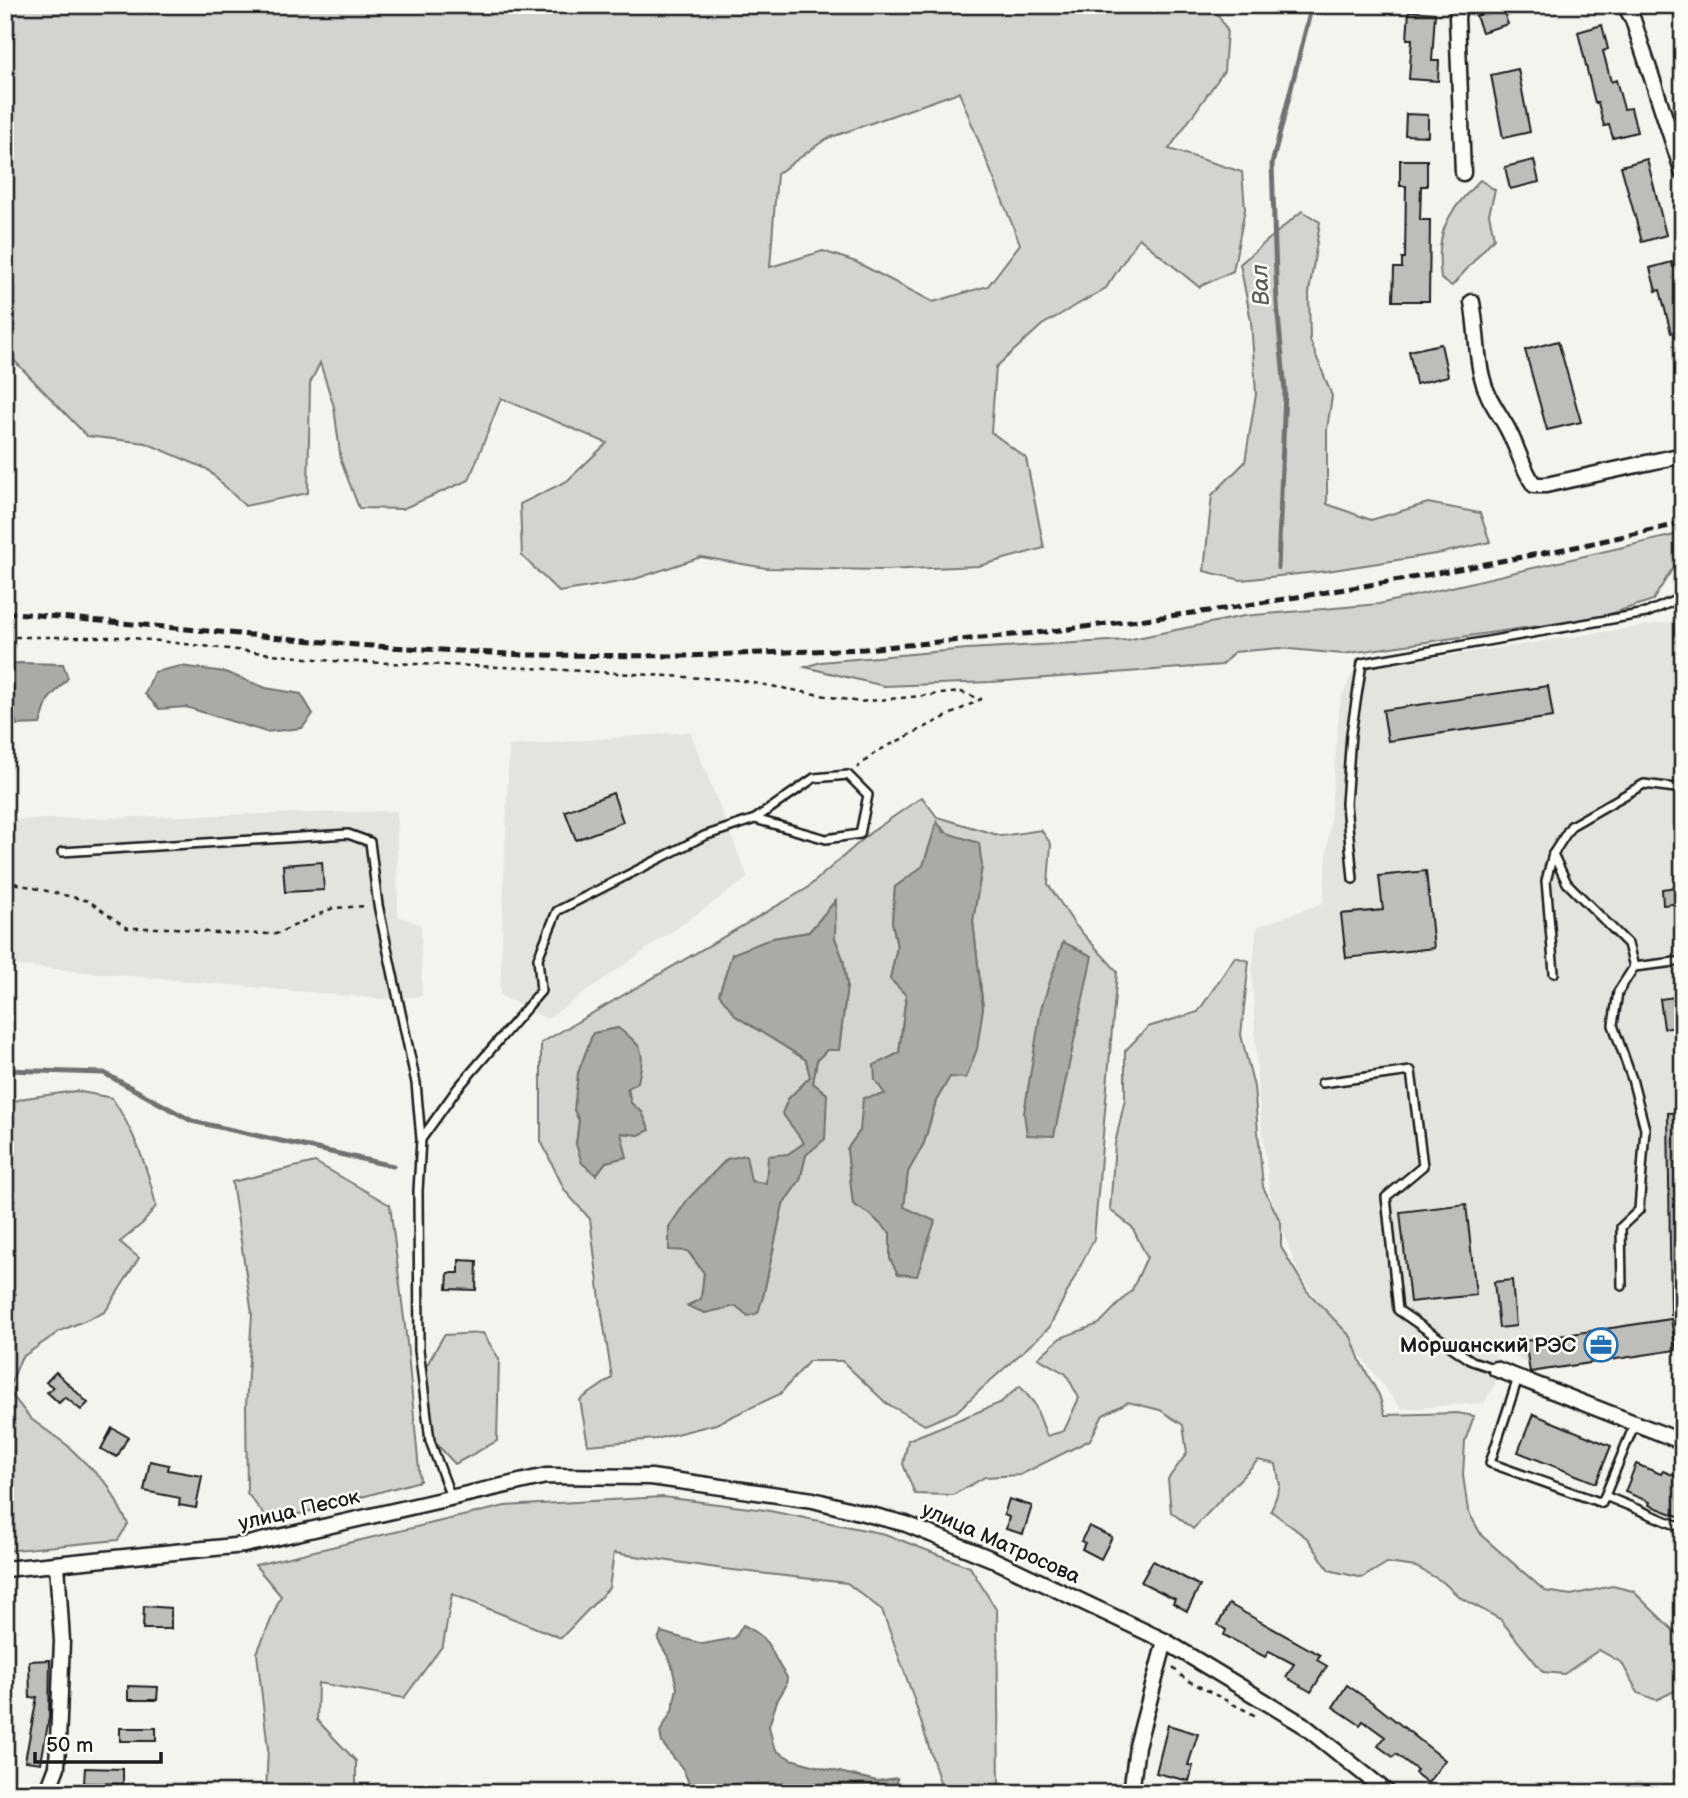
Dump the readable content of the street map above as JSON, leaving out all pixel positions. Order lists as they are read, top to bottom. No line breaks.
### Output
{"streets":{"street":["улица Песок","улица Матросова"]},"crossings":[["улица Песок","улица Матросова"]],"water":["Вал"],"places":{"office":["Моршанский РЭС"]},"scale_bar":"50 m"}
